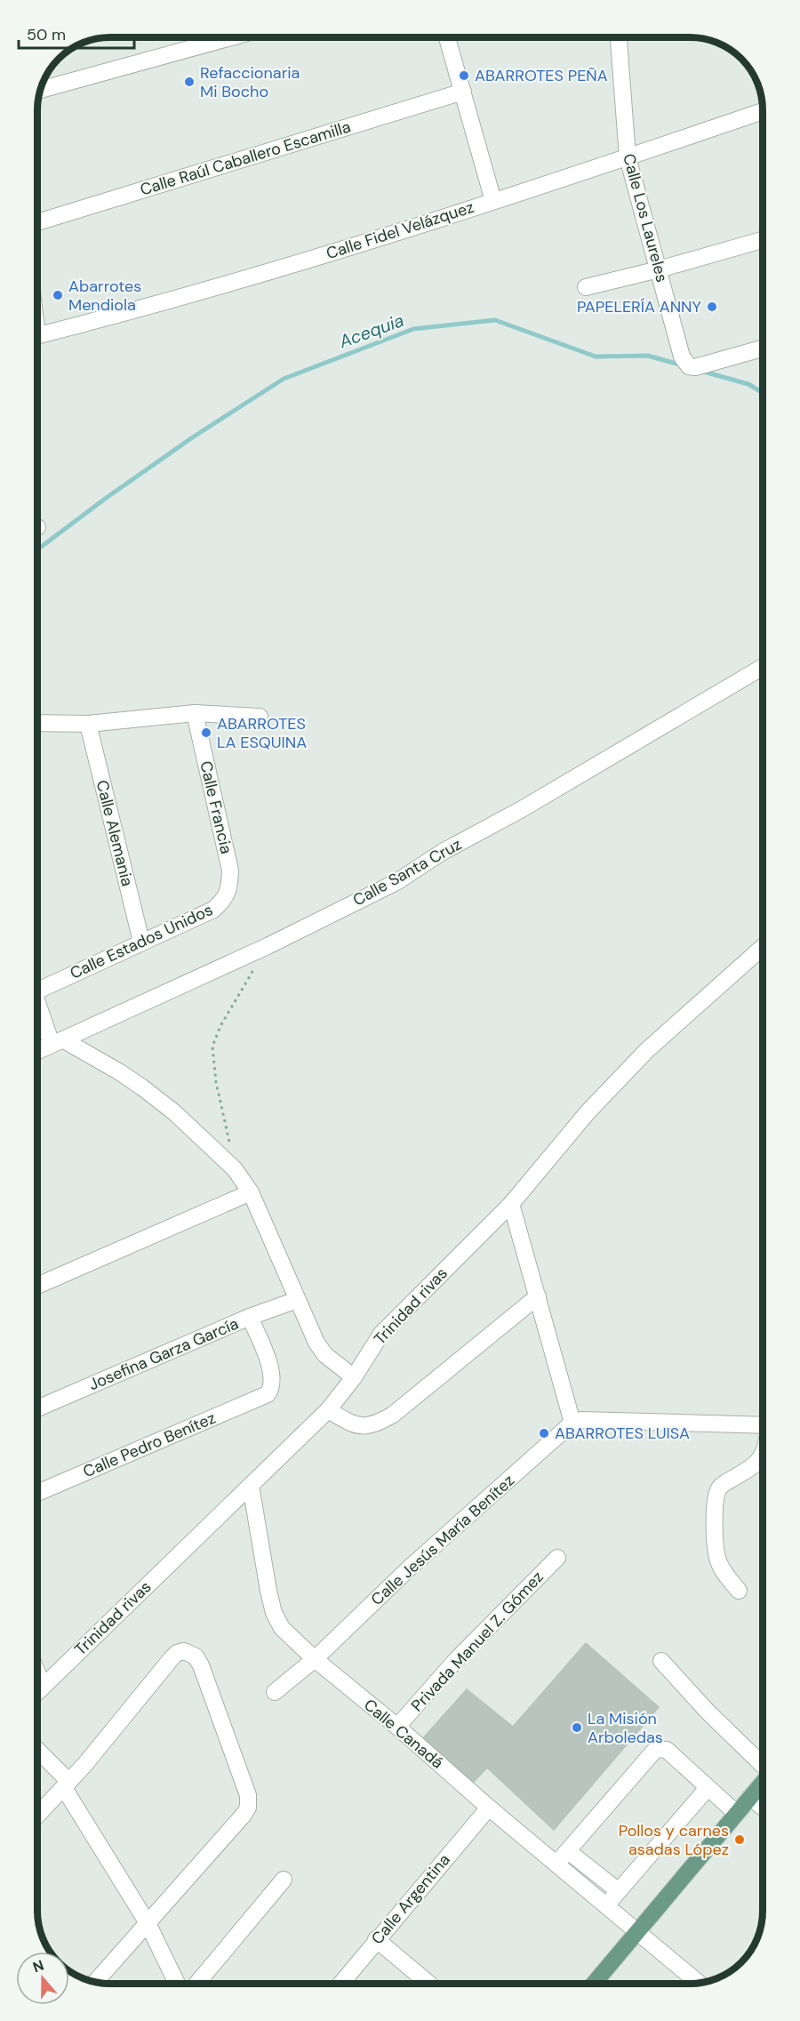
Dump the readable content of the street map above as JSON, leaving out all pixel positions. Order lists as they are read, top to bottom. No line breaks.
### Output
{"streets":{"street":["Calle Raúl Caballero Escamilla","Calle Los Laureles","Calle Fidel Velázquez","Calle Francia","Calle Alemania","Calle Santa Cruz","Calle Estados Unidos","Trinidad rivas","Josefina Garza García","Calle Pedro Benítez","Calle Jesús María Benítez","Privada Manuel Z. Gómez","Calle Canadá","Calle Argentina"]},"crossings":[["Calle Los Laureles","Calle Fidel Velázquez"],["Calle Francia","Calle Estados Unidos"],["Calle Alemania","Calle Estados Unidos"],["Trinidad rivas","Calle Canadá"],["Josefina Garza García","Calle Pedro Benítez"],["Calle Jesús María Benítez","Calle Canadá"],["Privada Manuel Z. Gómez","Calle Canadá"],["Calle Canadá","Calle Argentina"]],"water":["Acequia"],"places":["ABARROTES PEÑA","Refaccionaria Mi Bocho","Abarrotes Mendiola","PAPELERÍA ANNY","ABARROTES LA ESQUINA","ABARROTES LUISA","La Misión Arboledas","Pollos y carnes asadas López"],"scale_bar":"50 m","north":"top"}
